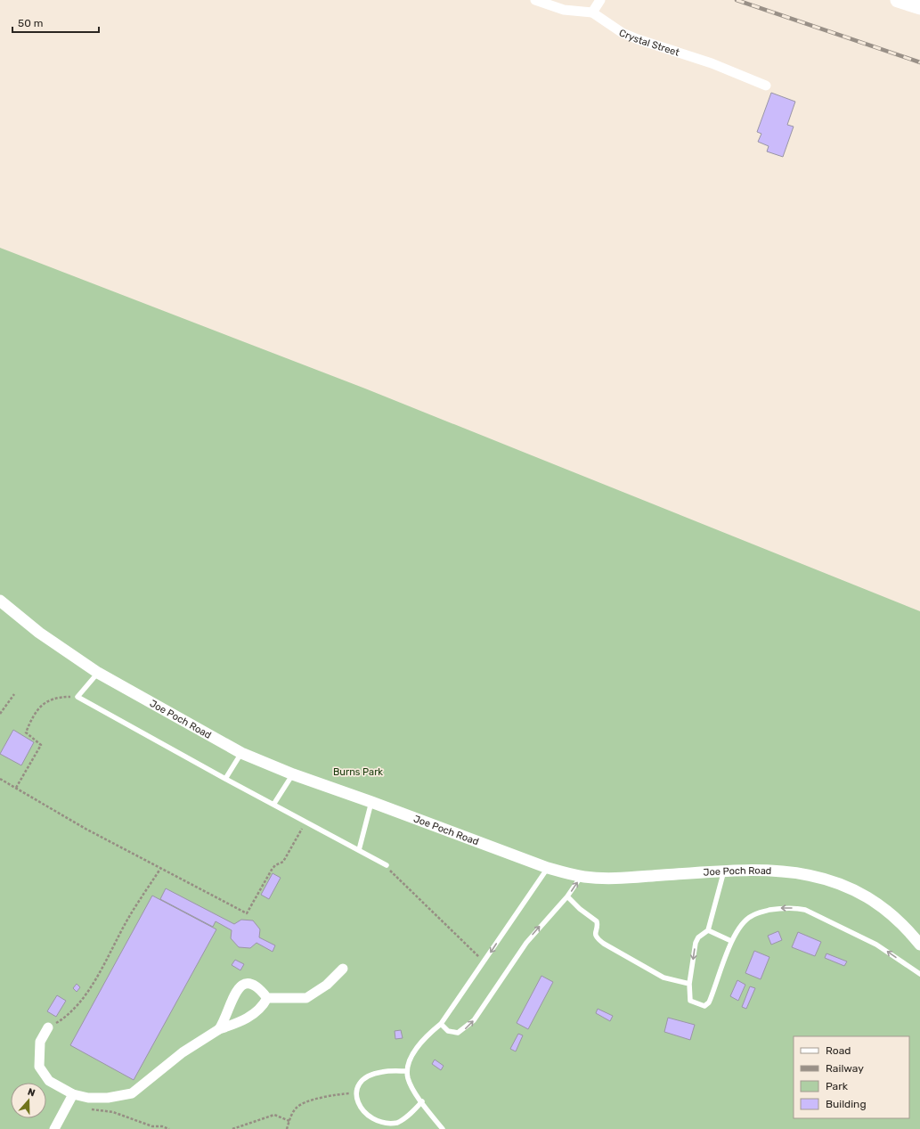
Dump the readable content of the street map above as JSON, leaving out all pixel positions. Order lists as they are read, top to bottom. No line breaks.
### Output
{"streets":{"street":["Crystal Street","Joe Poch Road"]},"parks":["Burns Park"],"legend":["Road","Railway","Park","Building"],"scale_bar":"50 m","north":"top"}
